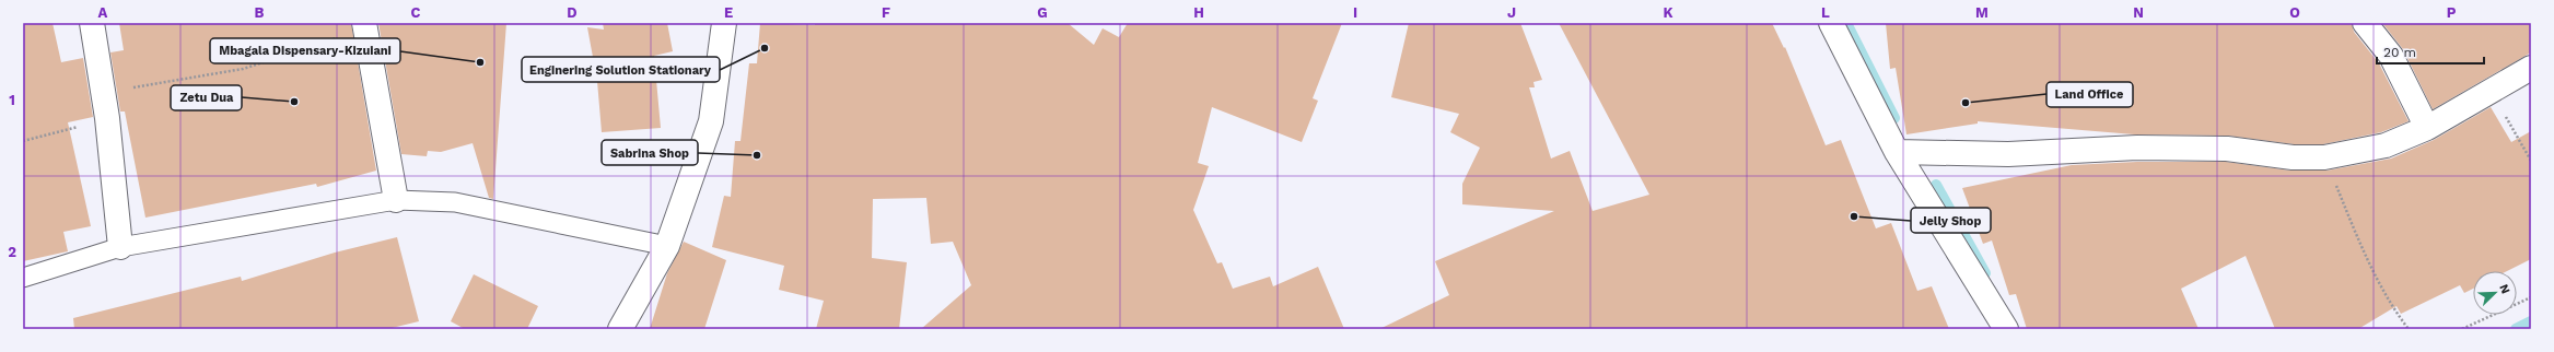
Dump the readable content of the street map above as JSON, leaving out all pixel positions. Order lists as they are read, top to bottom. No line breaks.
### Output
{"places":["Enginering Solution Stationary","Mbagala Dispensary-Kizuiani","Zetu Dua","Land Office","Sabrina Shop","Jelly Shop"],"scale_bar":"20 m","north":"top right","grid":{"columns":["A","B","C","D","E","F","G","H","I","J","K","L","M","N","O","P"],"rows":["1","2"]}}
